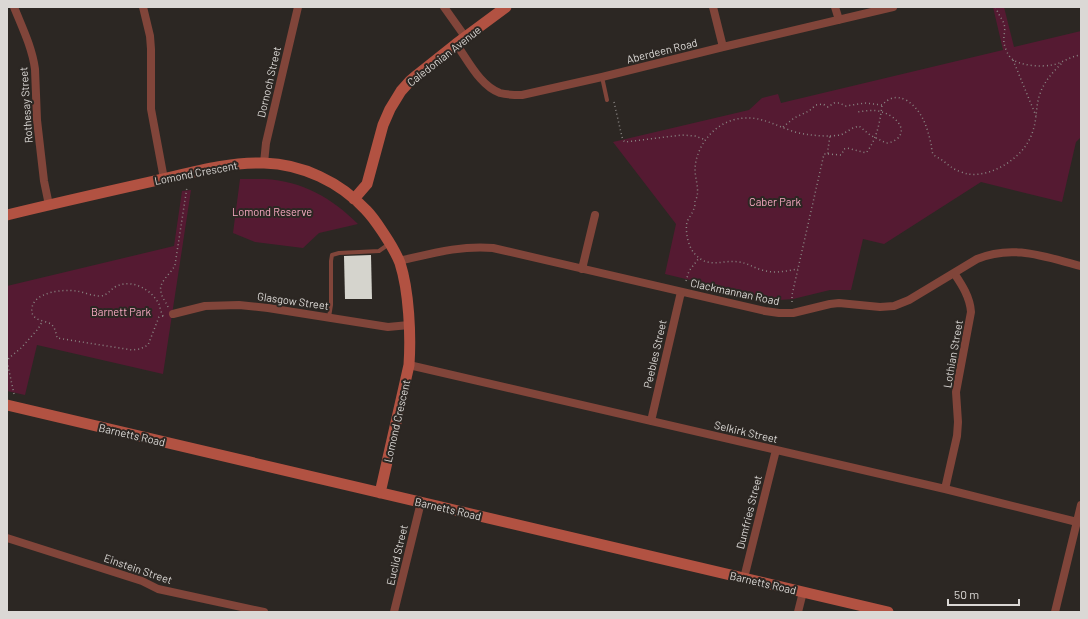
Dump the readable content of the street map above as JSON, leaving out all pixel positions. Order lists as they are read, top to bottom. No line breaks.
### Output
{"streets":{"street":["Aberdeen Road","Caledonian Avenue","Dornoch Street","Rothesay Street","Lomond Crescent","Clackmannan Road","Glasgow Street","Peebles Street","Lothian Street","Selkirk Street","Barnetts Road","Dumfries Street","Euclid Street","Einstein Street"]},"crossings":[["Aberdeen Road","Caledonian Avenue"],["Caledonian Avenue","Lomond Crescent"],["Dornoch Street","Lomond Crescent"],["Rothesay Street","Lomond Crescent"],["Lomond Crescent","Clackmannan Road"],["Lomond Crescent","Glasgow Street"],["Lomond Crescent","Selkirk Street"],["Lomond Crescent","Barnetts Road"],["Clackmannan Road","Peebles Street"],["Clackmannan Road","Lothian Street"],["Peebles Street","Selkirk Street"],["Lothian Street","Selkirk Street"],["Selkirk Street","Dumfries Street"],["Barnetts Road","Dumfries Street"],["Barnetts Road","Euclid Street"]],"parks":["Caber Park","Lomond Reserve","Barnett Park"],"scale_bar":"50 m"}
